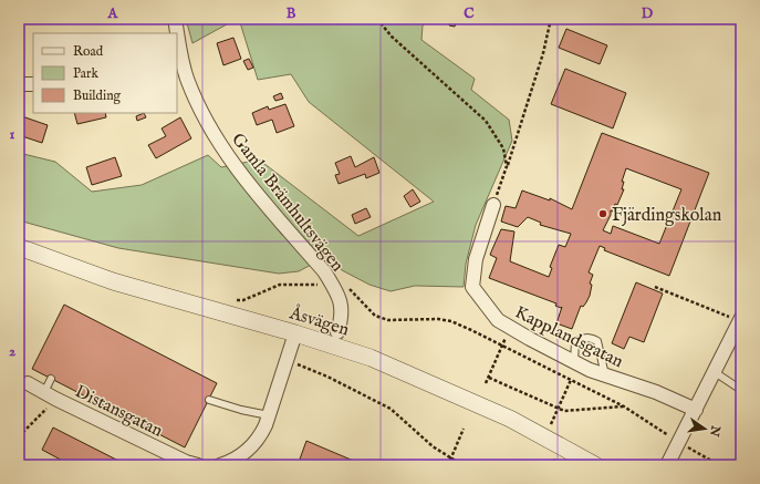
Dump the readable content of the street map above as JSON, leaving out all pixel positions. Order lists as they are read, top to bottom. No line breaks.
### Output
{"streets":{"street":["Gamla Brämhultsvägen","Åsvägen","Kapplandsgatan","Distansgatan"]},"places":["Fjärdingskolan"],"legend":["Road","Park","Building"],"north":"right","grid":{"columns":["A","B","C","D"],"rows":["1","2"]}}
